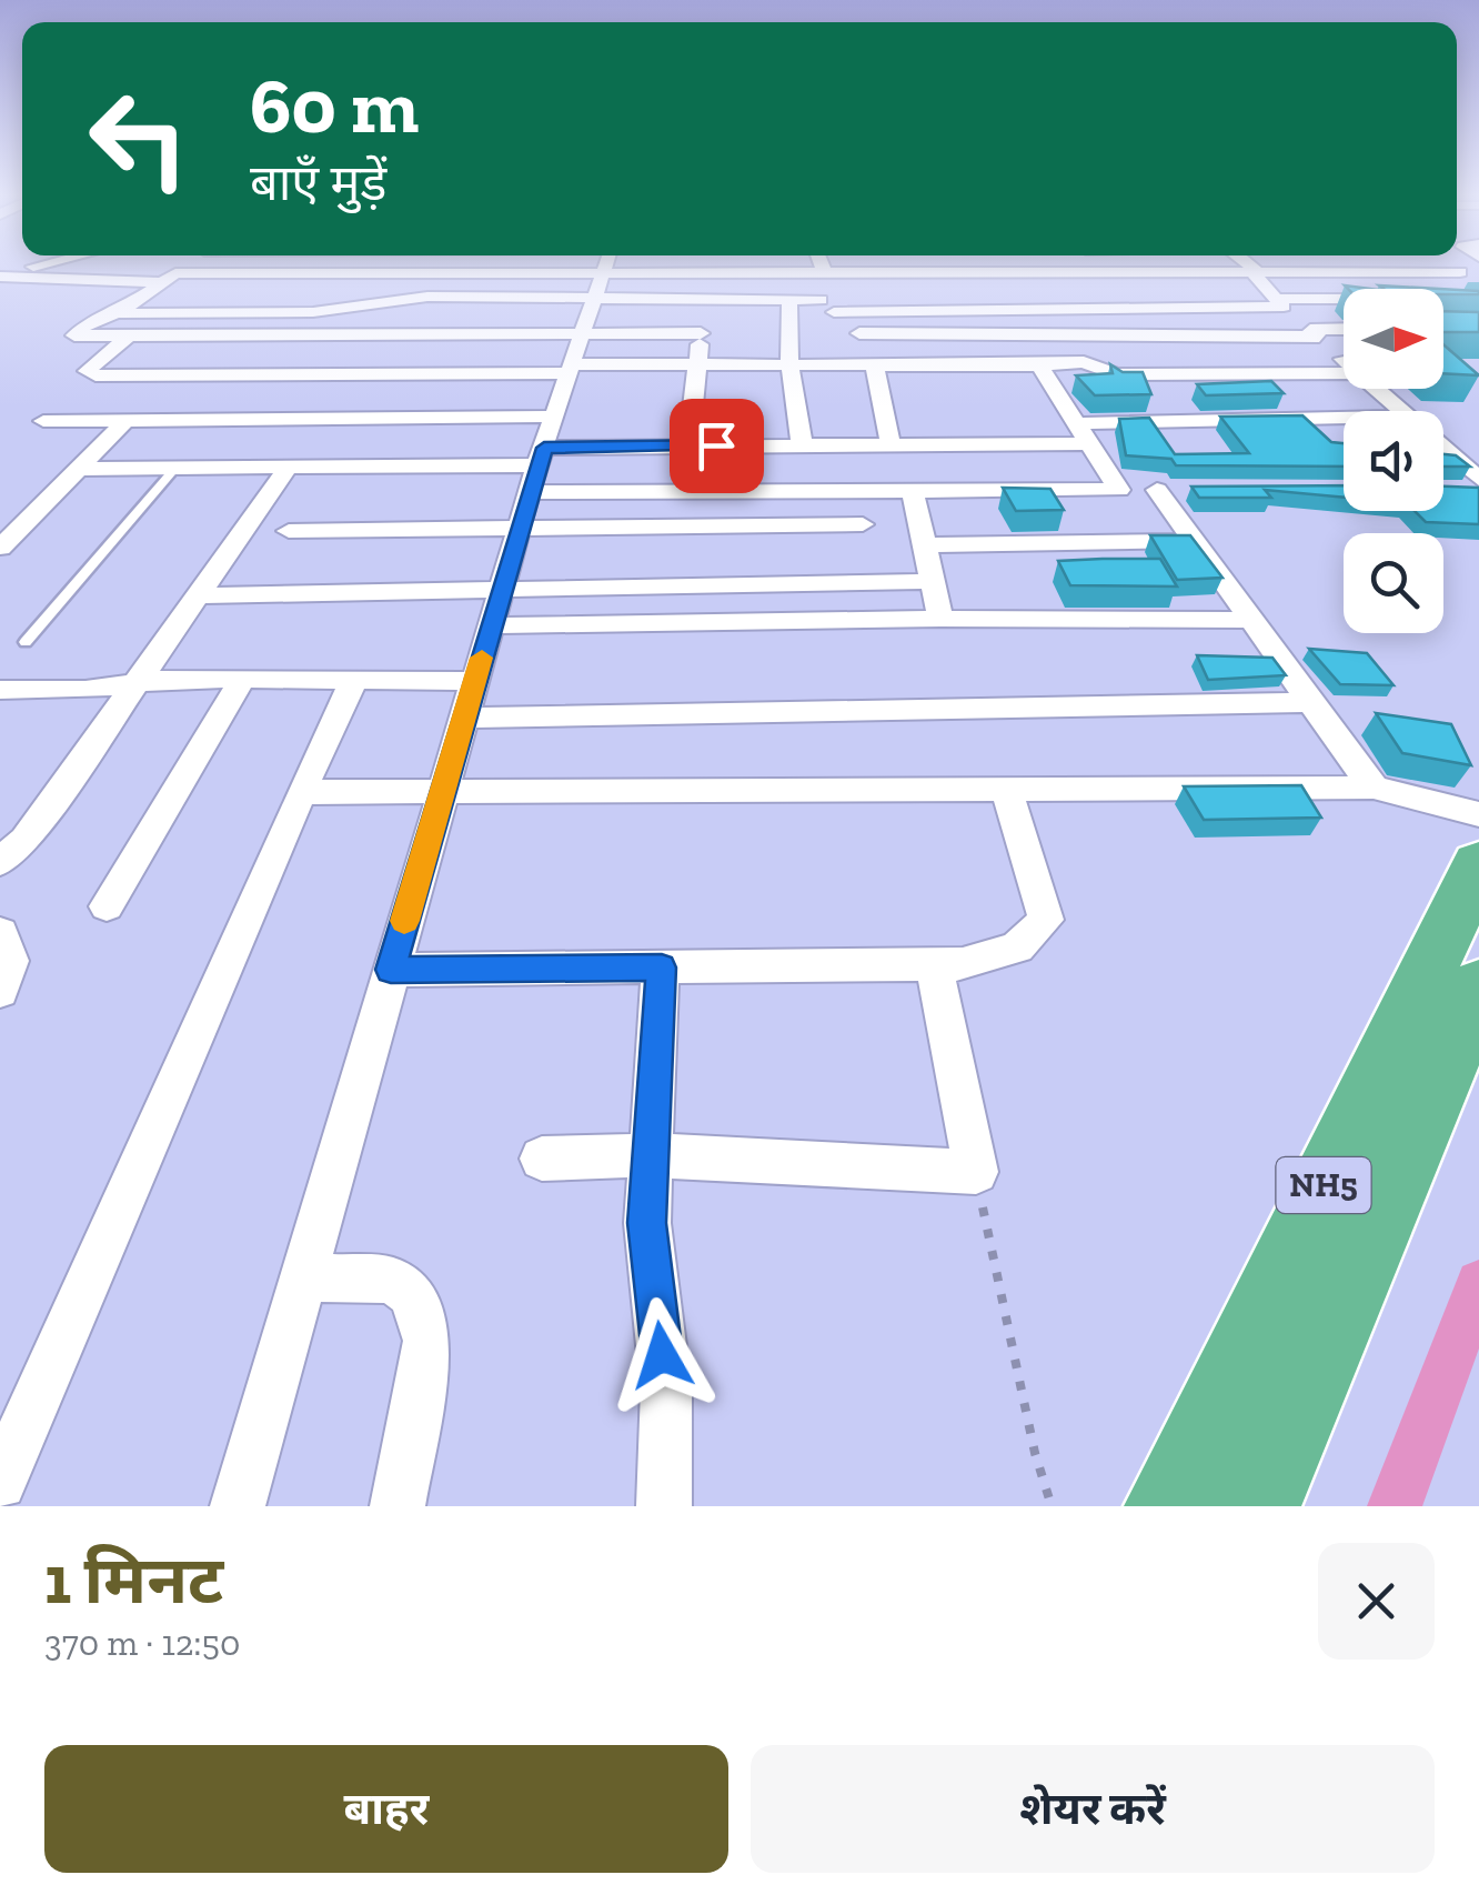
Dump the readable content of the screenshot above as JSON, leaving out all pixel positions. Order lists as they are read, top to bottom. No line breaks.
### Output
{"streets":{"highway":["NH5"]},"north":"right","page":{"turn":["60 m","बाएँ मुड़ें"],"heading":["1 मिनट","370 m · 12:50"],"buttons":["बाहर","शेयर करें"]}}
